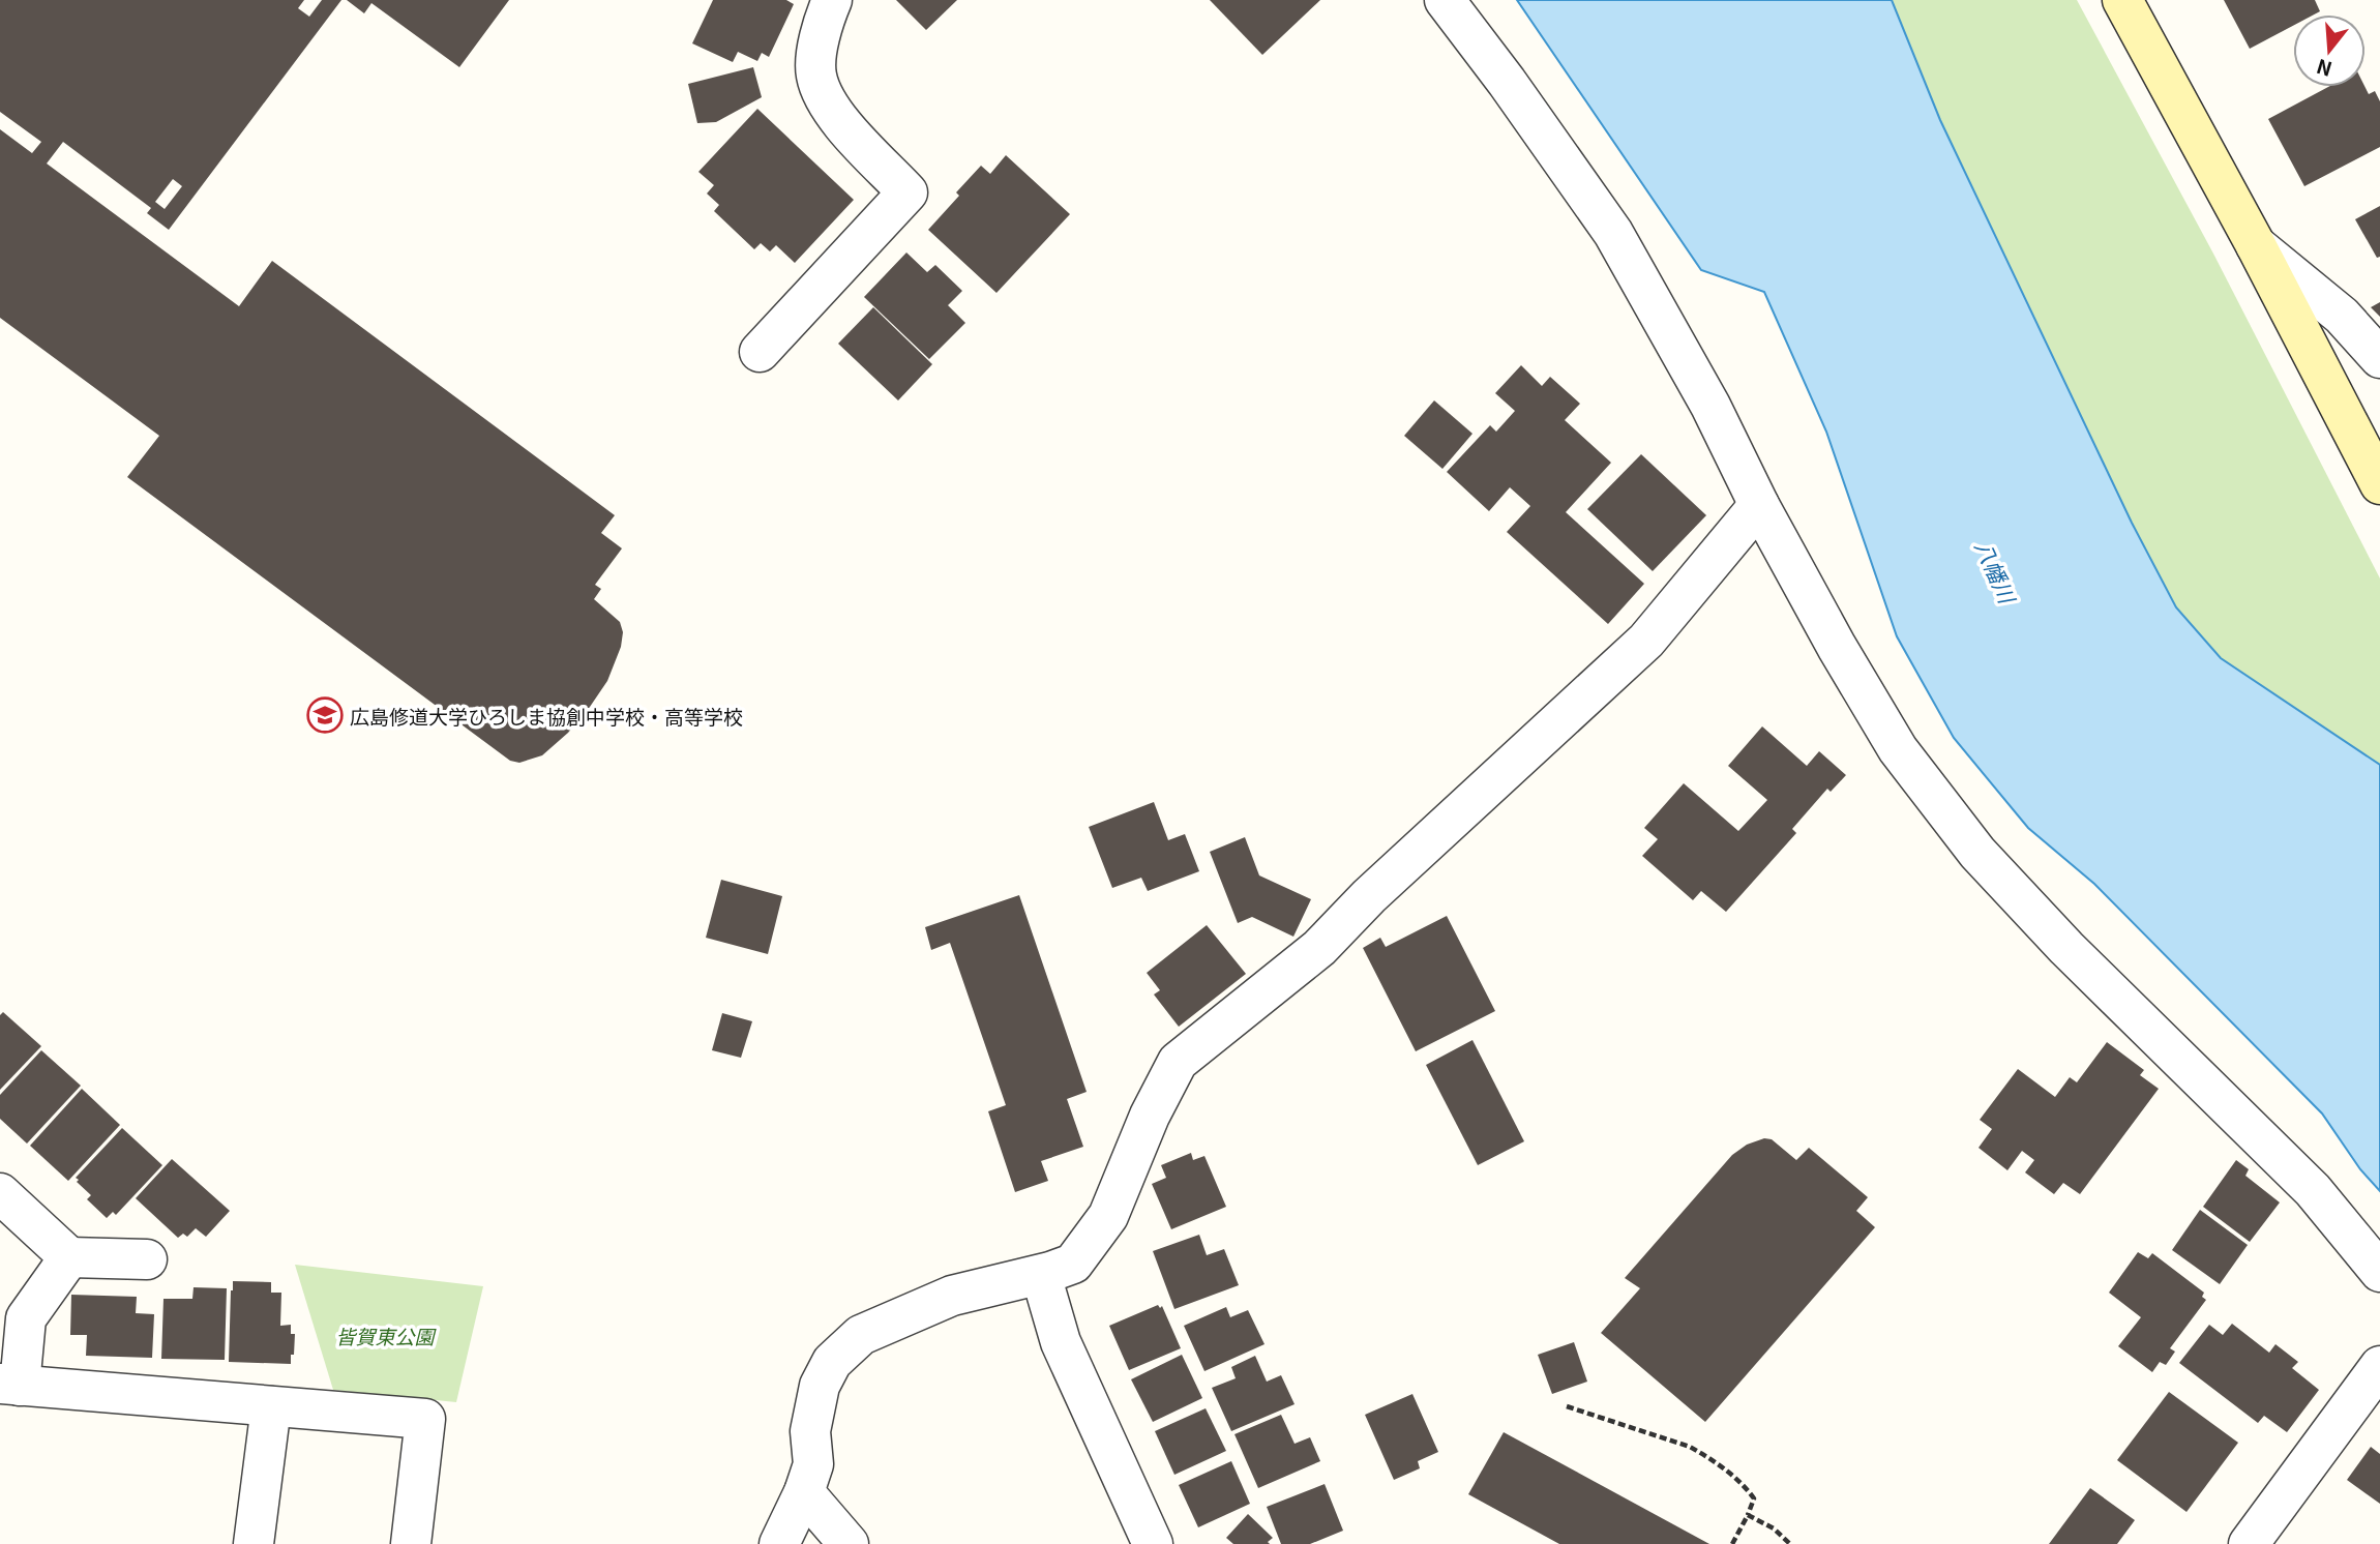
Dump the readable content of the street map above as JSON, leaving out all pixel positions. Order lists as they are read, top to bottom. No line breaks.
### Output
{"water":["八幡川"],"parks":["皆賀東公園"],"places":{"school or university":["広島修道大学ひろしま協創中学校・高等学校"]},"north":"bottom"}
